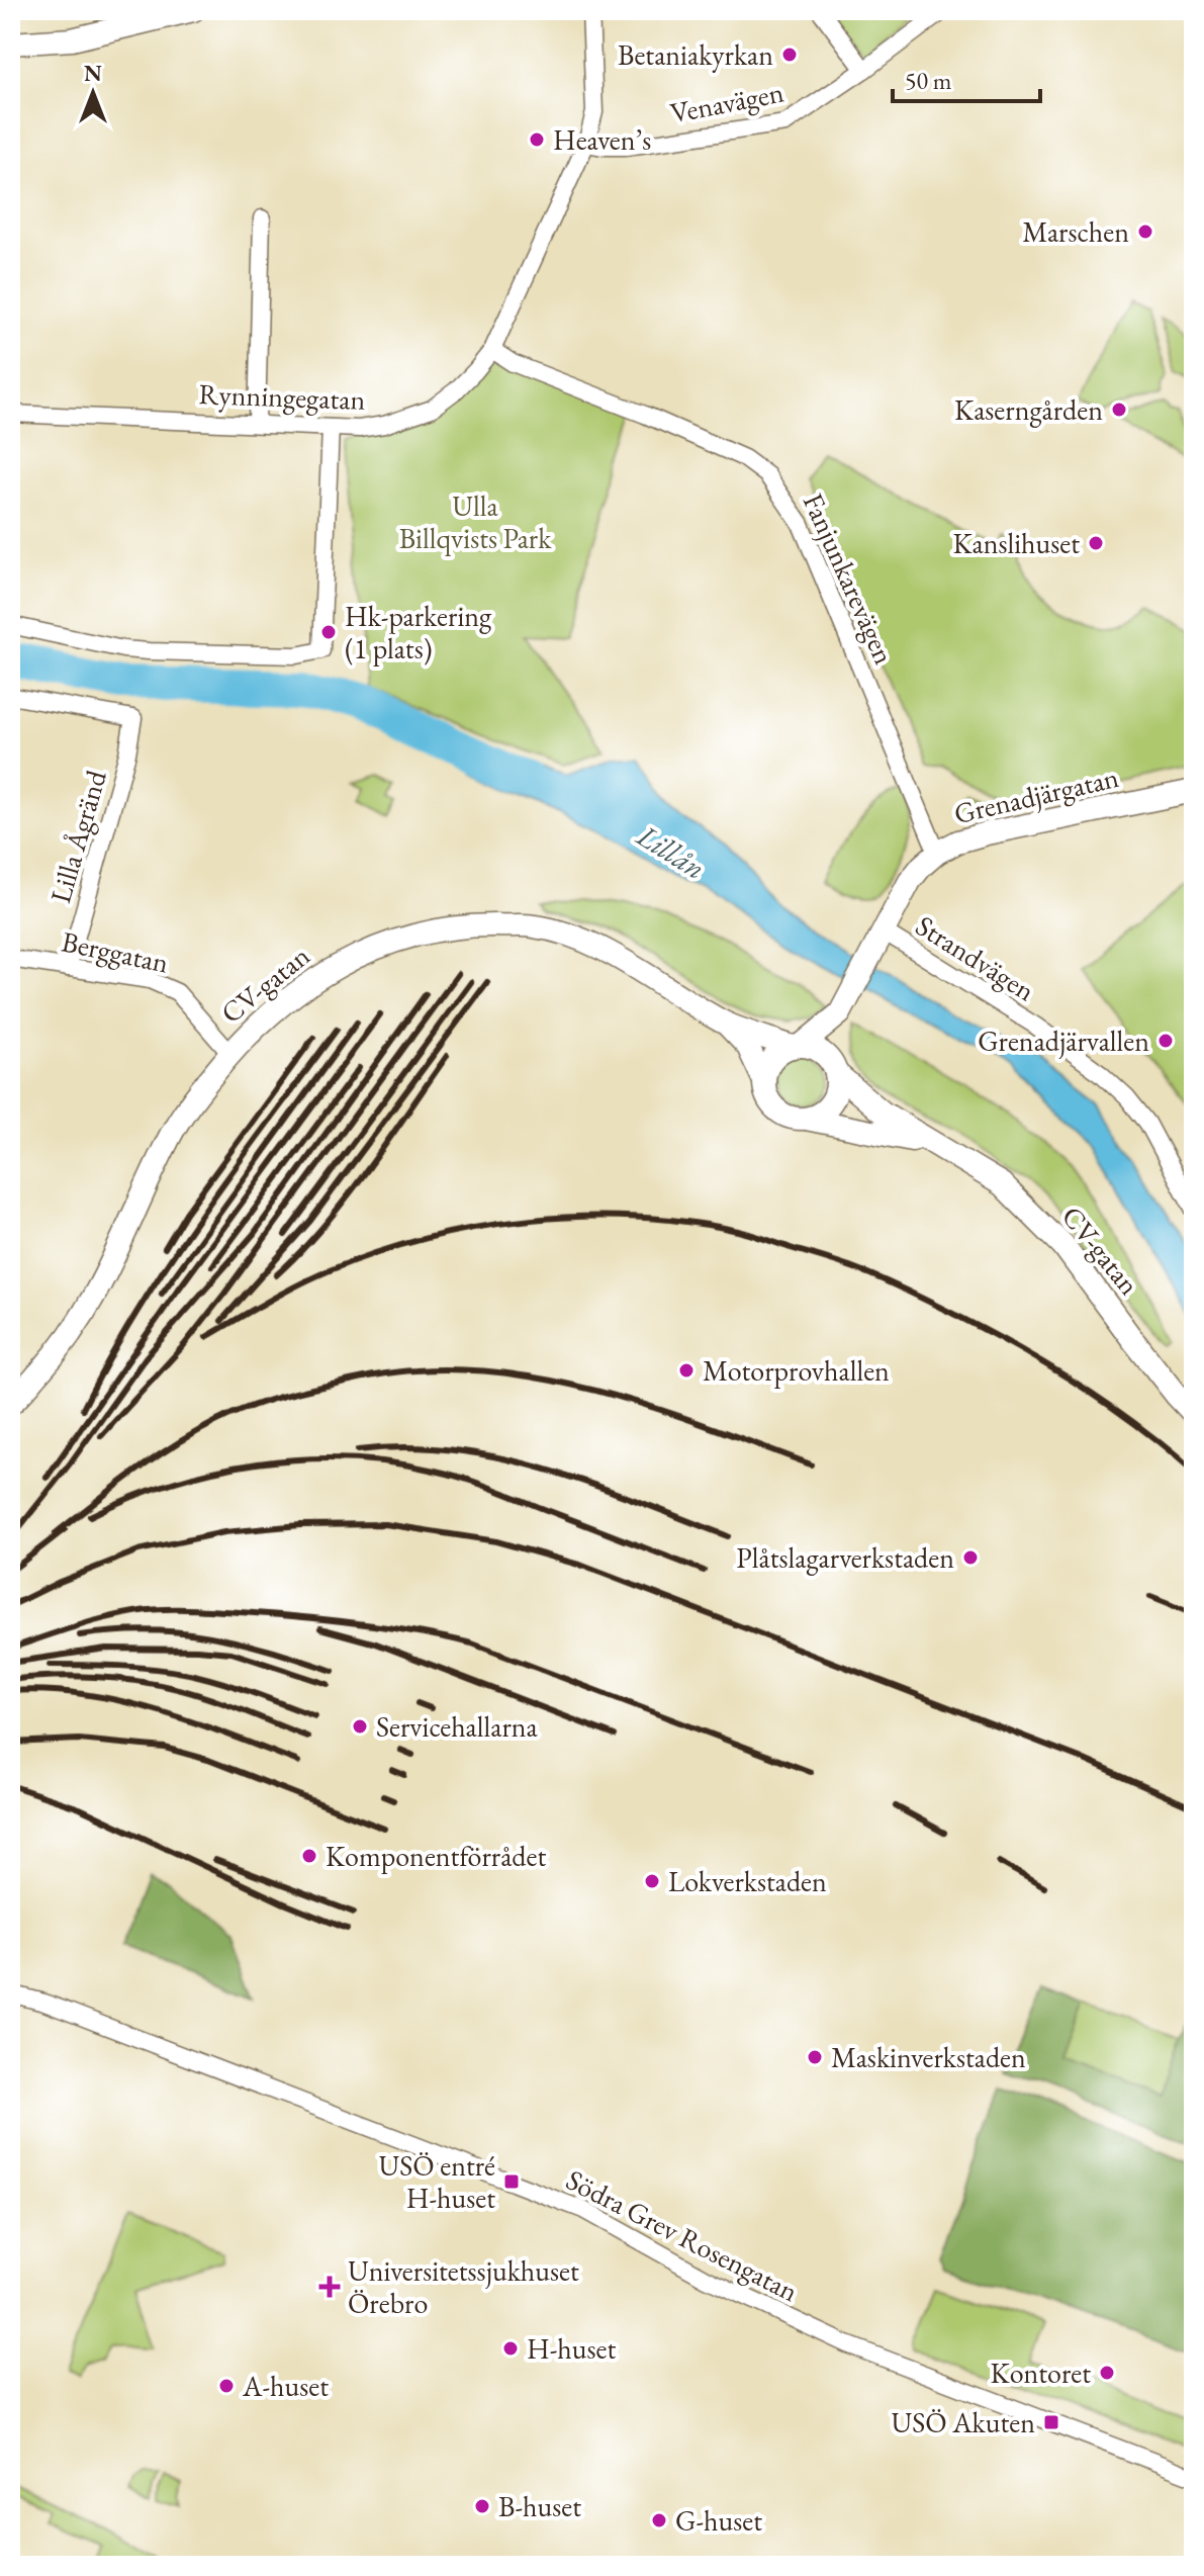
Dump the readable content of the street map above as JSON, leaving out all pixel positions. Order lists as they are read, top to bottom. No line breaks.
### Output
{"streets":{"street":["Venavägen","Rynningegatan","Fanjunkarevägen","Grenadjärgatan","Lilla Ågränd","Berggatan","Strandvägen","CV-gatan","Södra Grev Rosengatan"]},"crossings":[["Venavägen","Rynningegatan"],["Rynningegatan","Fanjunkarevägen"],["Fanjunkarevägen","Grenadjärgatan"],["Grenadjärgatan","Strandvägen"],["Grenadjärgatan","CV-gatan"],["Lilla Ågränd","Berggatan"],["Berggatan","CV-gatan"]],"water":["Lillån"],"parks":["Ulla Billqvists Park"],"places":{"other":["Betaniakyrkan","Heaven’s","Marschen","Kaserngården","Kanslihuset","Hk-parkering (1 plats)","Grenadjärvallen","Motorprovhallen","Plåtslagarverkstaden","Servicehallarna","Komponentförrådet","Lokverkstaden","Maskinverkstaden","H-huset","Kontoret","A-huset","B-huset","G-huset"],"transit":["USÖ entré H-huset","USÖ Akuten"],"health":["Universitetssjukhuset Örebro"]},"scale_bar":"50 m","north":"top"}
